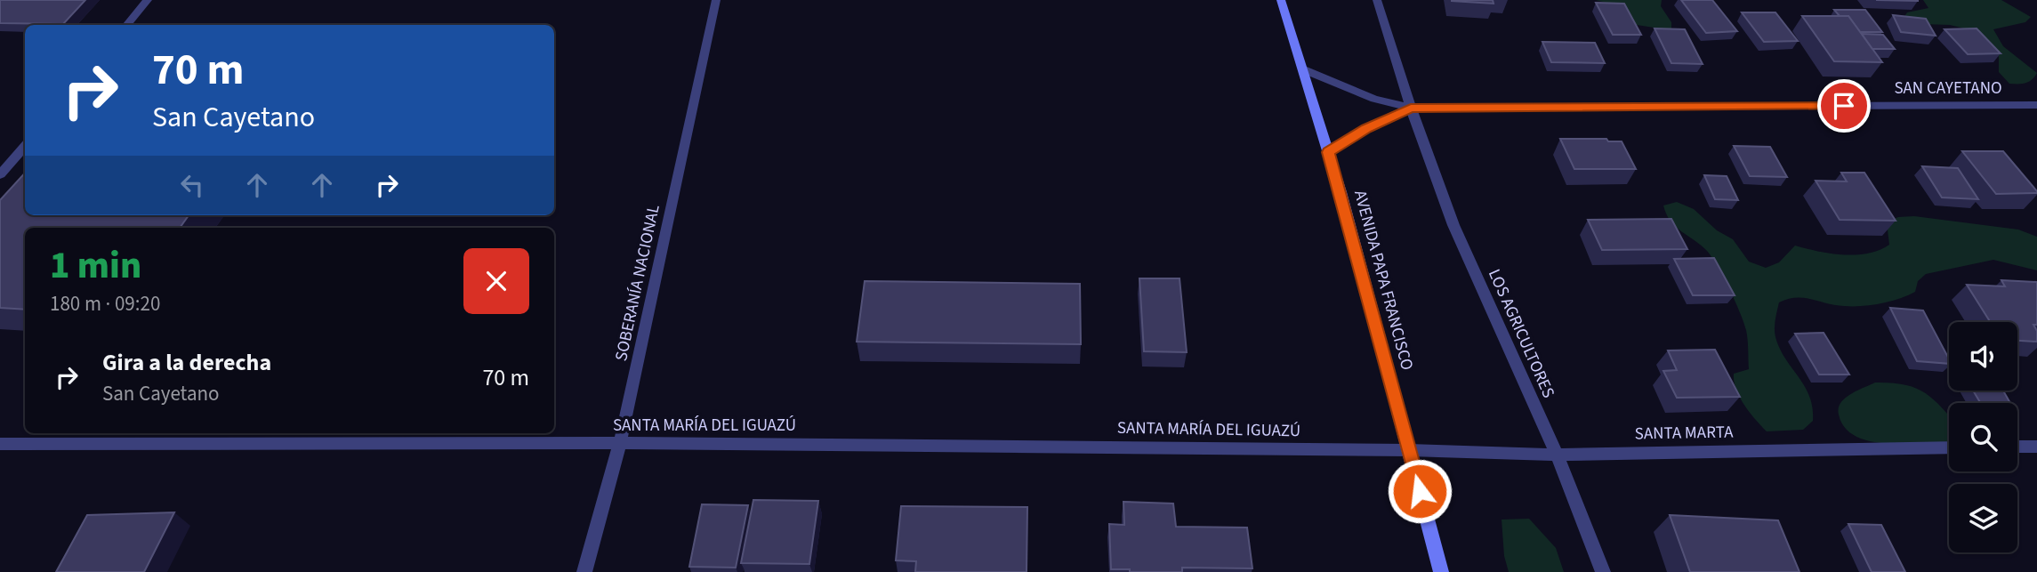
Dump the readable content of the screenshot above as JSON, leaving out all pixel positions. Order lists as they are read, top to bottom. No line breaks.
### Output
{"streets":{"main road":["AVENIDA PAPA FRANCISCO"],"street":["SAN CAYETANO","SOBERANÍA NACIONAL","LOS AGRICULTORES","SANTA MARÍA DEL IGUAZÚ","SANTA MARTA"]},"crossings":[["SAN CAYETANO","AVENIDA PAPA FRANCISCO"],["SAN CAYETANO","LOS AGRICULTORES"],["AVENIDA PAPA FRANCISCO","SANTA MARÍA DEL IGUAZÚ"],["AVENIDA PAPA FRANCISCO","SANTA MARTA"],["SOBERANÍA NACIONAL","SANTA MARÍA DEL IGUAZÚ"],["LOS AGRICULTORES","SANTA MARTA"],["SANTA MARÍA DEL IGUAZÚ","SANTA MARTA"]],"page":{"turn":["70 m","San Cayetano"],"heading":["1 min","180 m · 09:20"],"list":[{"name":"Gira a la derecha","note":"San Cayetano","value":"70 m"}]}}
